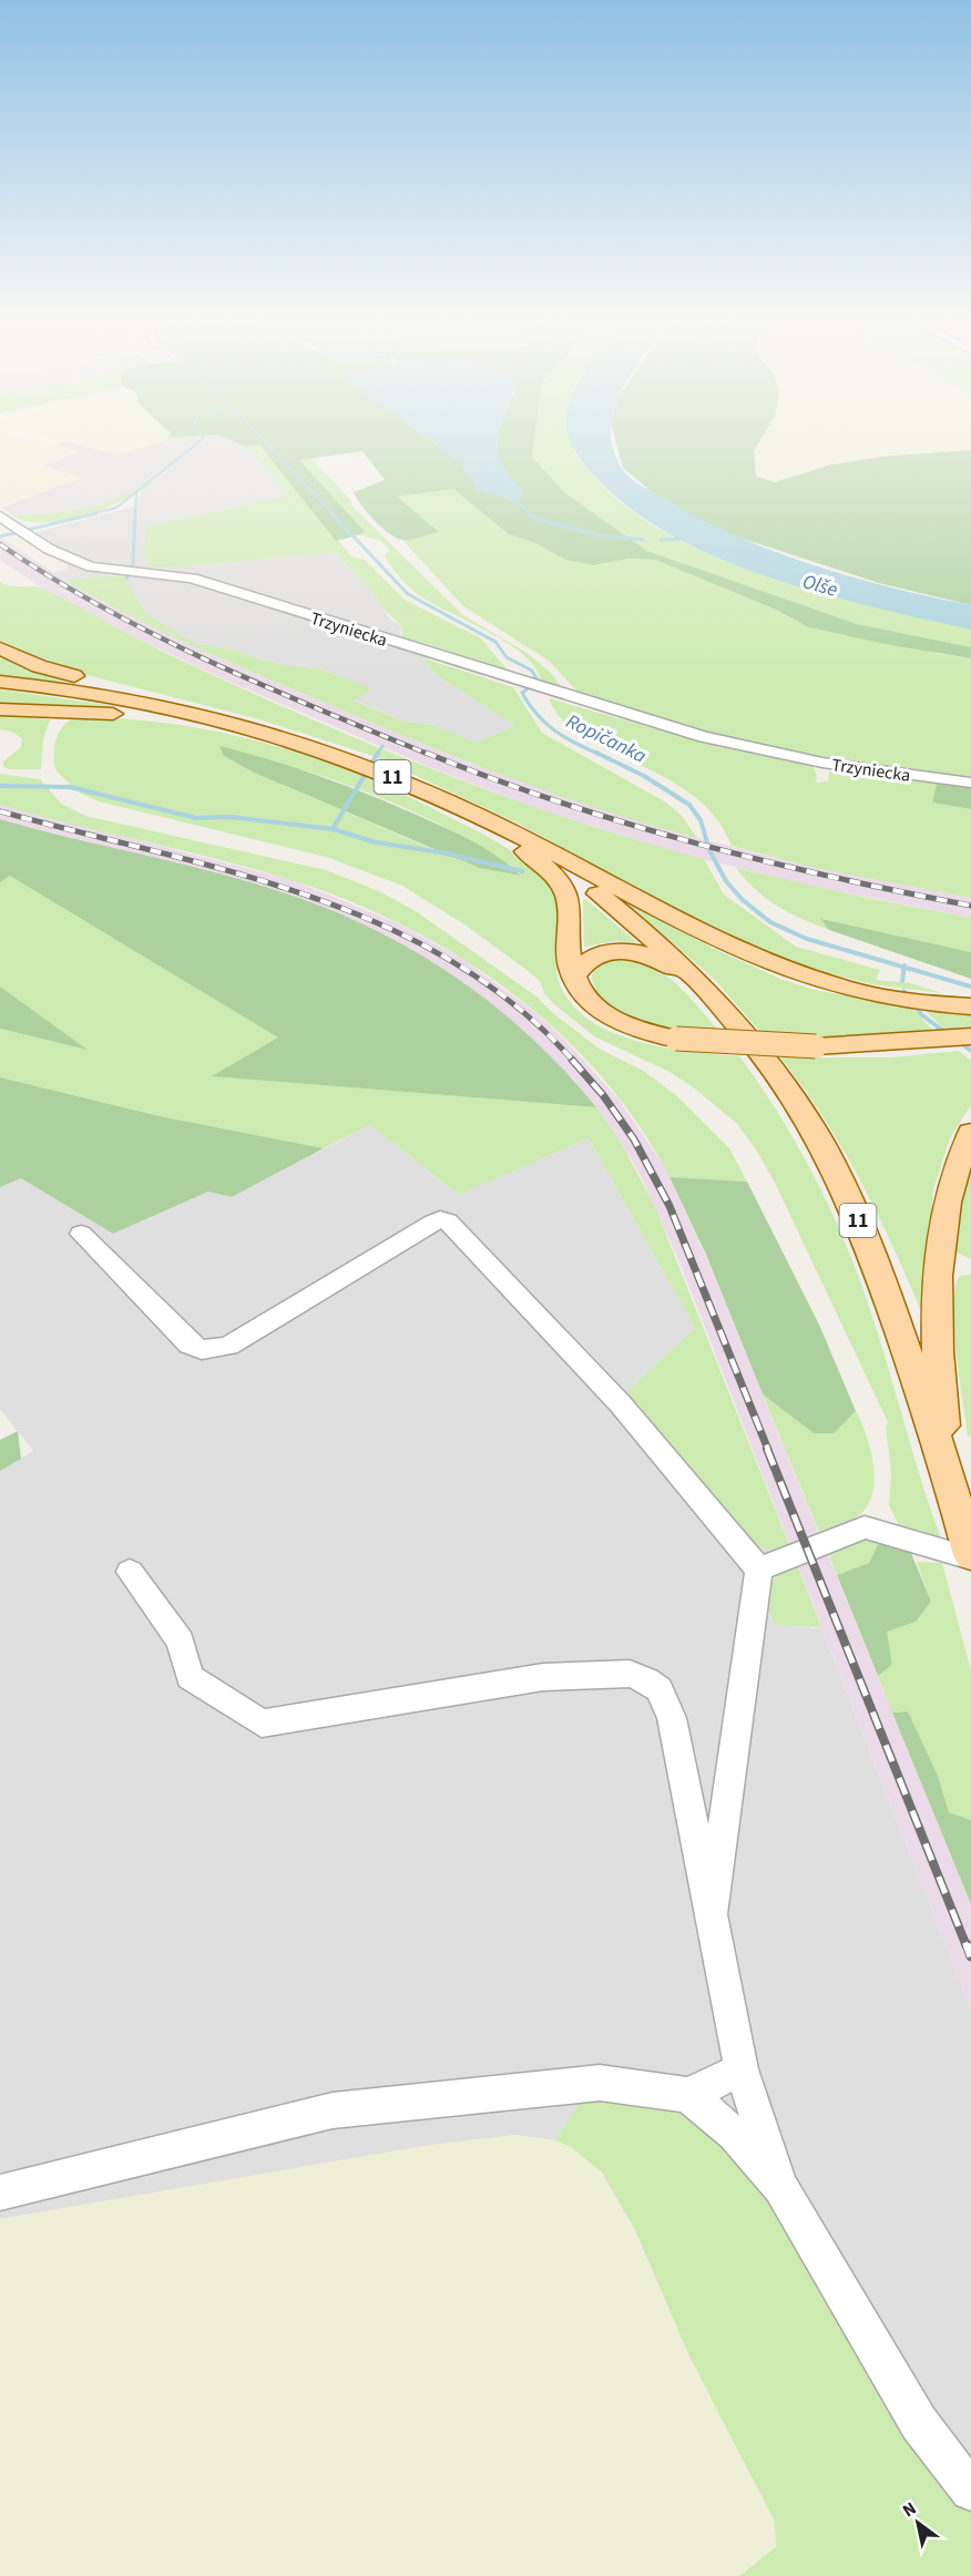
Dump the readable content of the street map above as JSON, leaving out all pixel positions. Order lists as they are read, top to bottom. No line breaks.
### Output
{"streets":{"main road":["11"],"street":["Trzyniecka"]},"water":["Olše","Ropičanka"],"north":"top left"}
